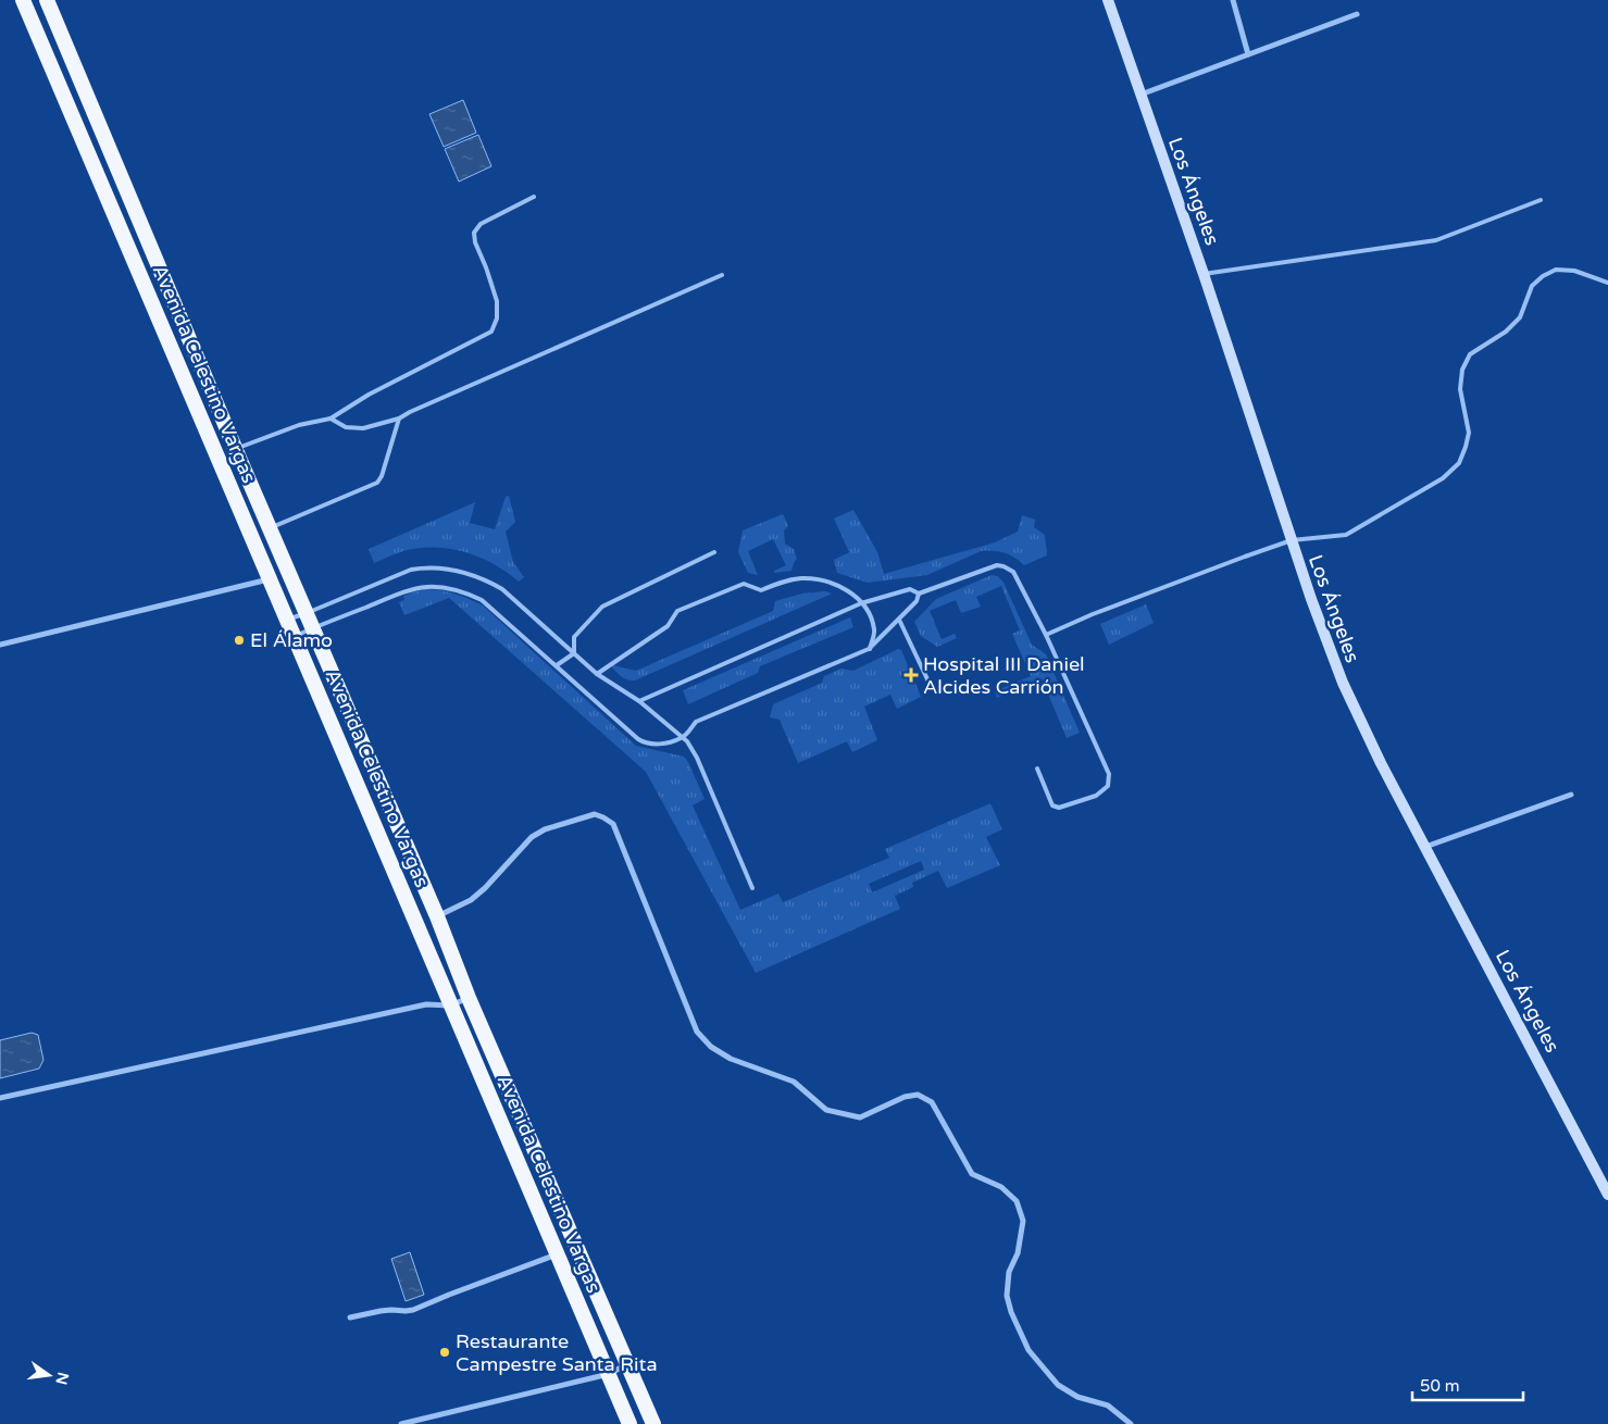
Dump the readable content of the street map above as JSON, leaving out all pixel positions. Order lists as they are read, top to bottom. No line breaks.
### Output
{"streets":{"highway":["Avenida Celestino Vargas"],"main road":["Los Ángeles"]},"places":{"other":["El Álamo","Restaurante Campestre Santa Rita"],"health":["Hospital III Daniel Alcides Carrión"]},"scale_bar":"50 m","north":"right"}
